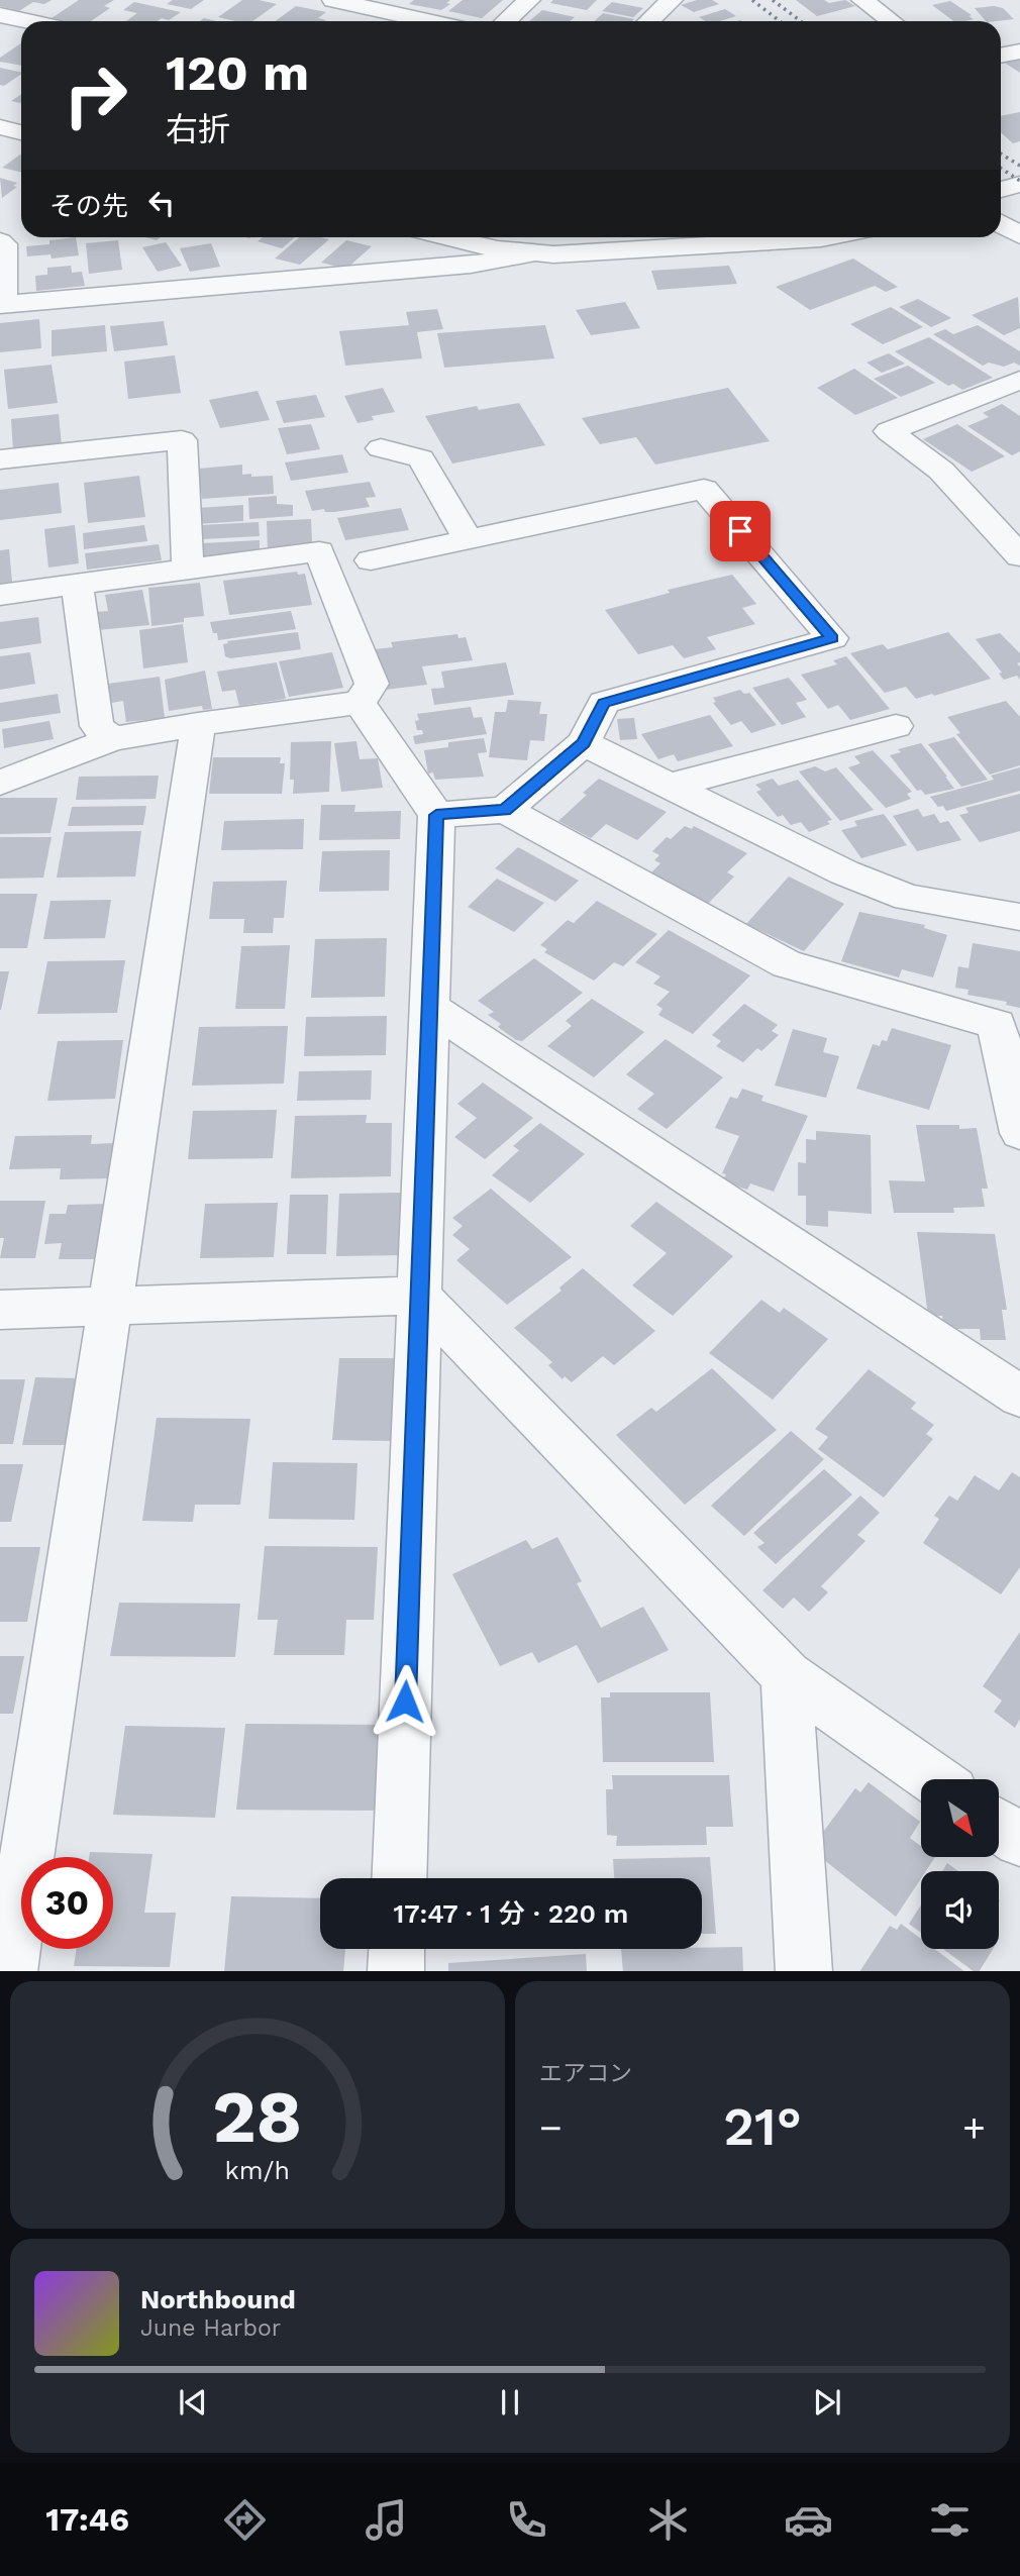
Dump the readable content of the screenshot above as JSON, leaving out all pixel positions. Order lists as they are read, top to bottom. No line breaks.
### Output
{"north":"bottom right","page":{"turn":["120 m","右折"],"then":"その先","limit":"30","trip":"17:47 · 1 分 · 220 m","tile":"エアコン","heat":["−","21°","+"],"song":["Northbound","June Harbor"],"tabs":"17:46","gauge":["28","km/h"]}}
